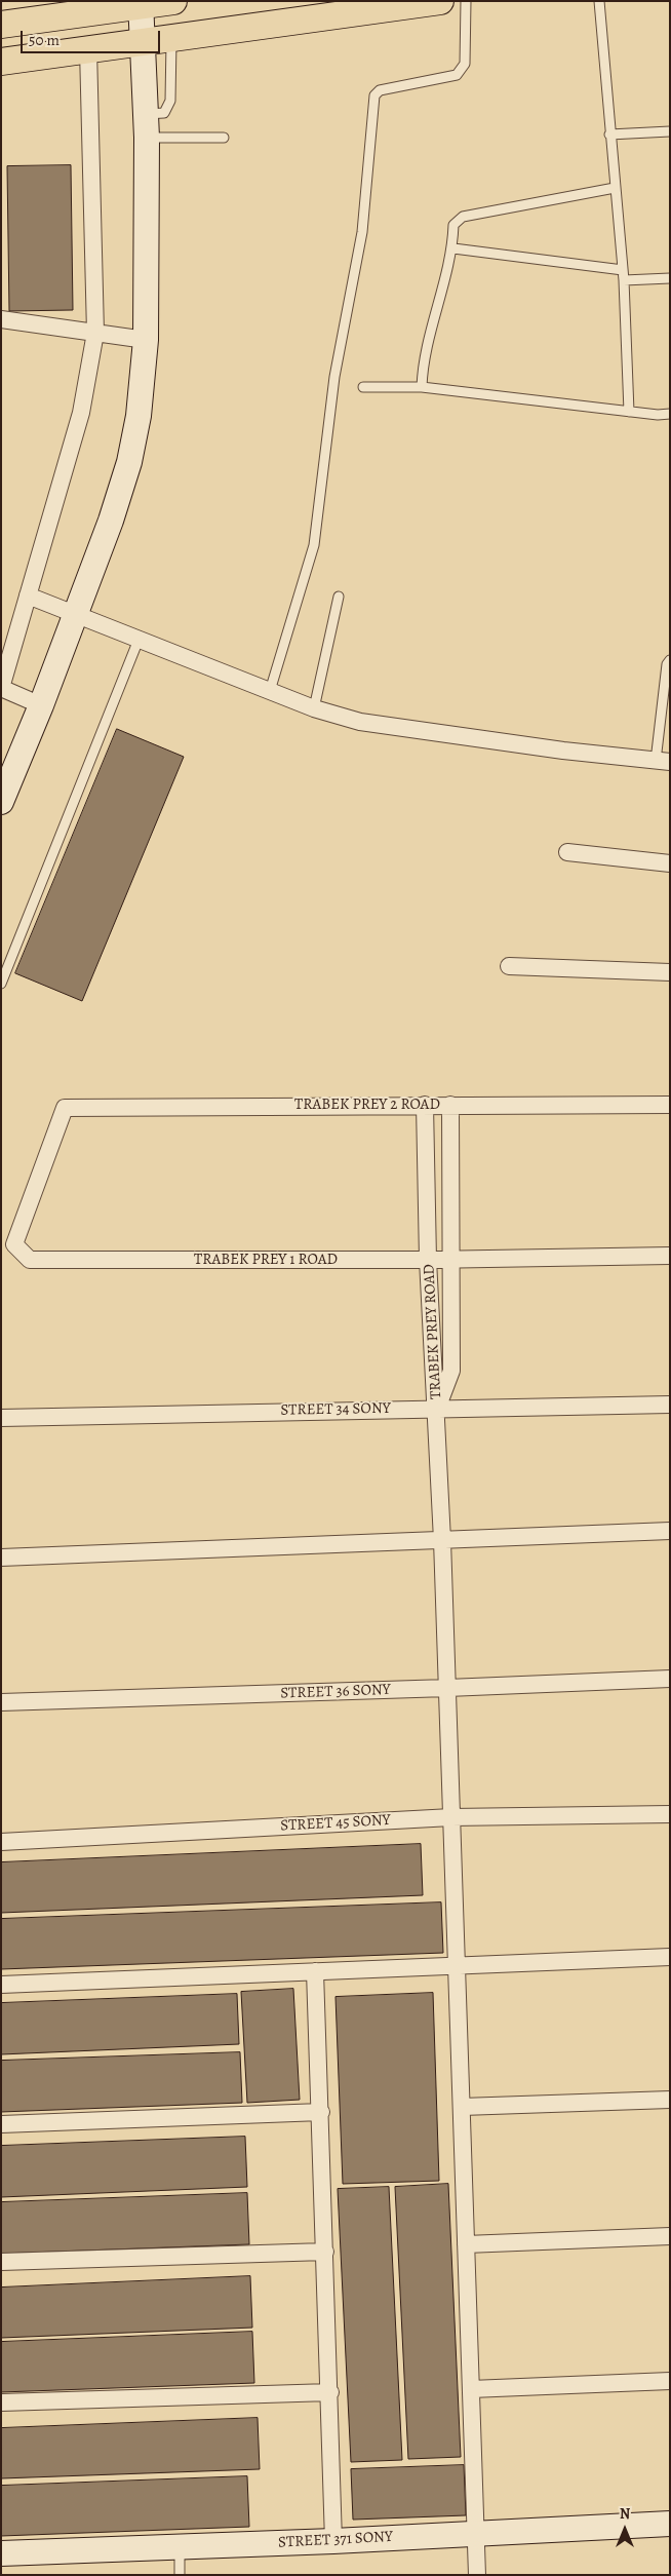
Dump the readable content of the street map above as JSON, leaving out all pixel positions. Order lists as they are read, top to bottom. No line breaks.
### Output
{"streets":{"street":["TRABEK PREY 2 ROAD","TRABEK PREY 1 ROAD","TRABEK PREY ROAD","STREET 34 SONY","STREET 36 SONY","STREET 45 SONY","STREET 371 SONY"]},"crossings":[["TRABEK PREY 2 ROAD","TRABEK PREY 1 ROAD"],["TRABEK PREY 2 ROAD","TRABEK PREY ROAD"],["TRABEK PREY 1 ROAD","TRABEK PREY ROAD"],["TRABEK PREY ROAD","STREET 34 SONY"]],"scale_bar":"50 m","north":"top"}
